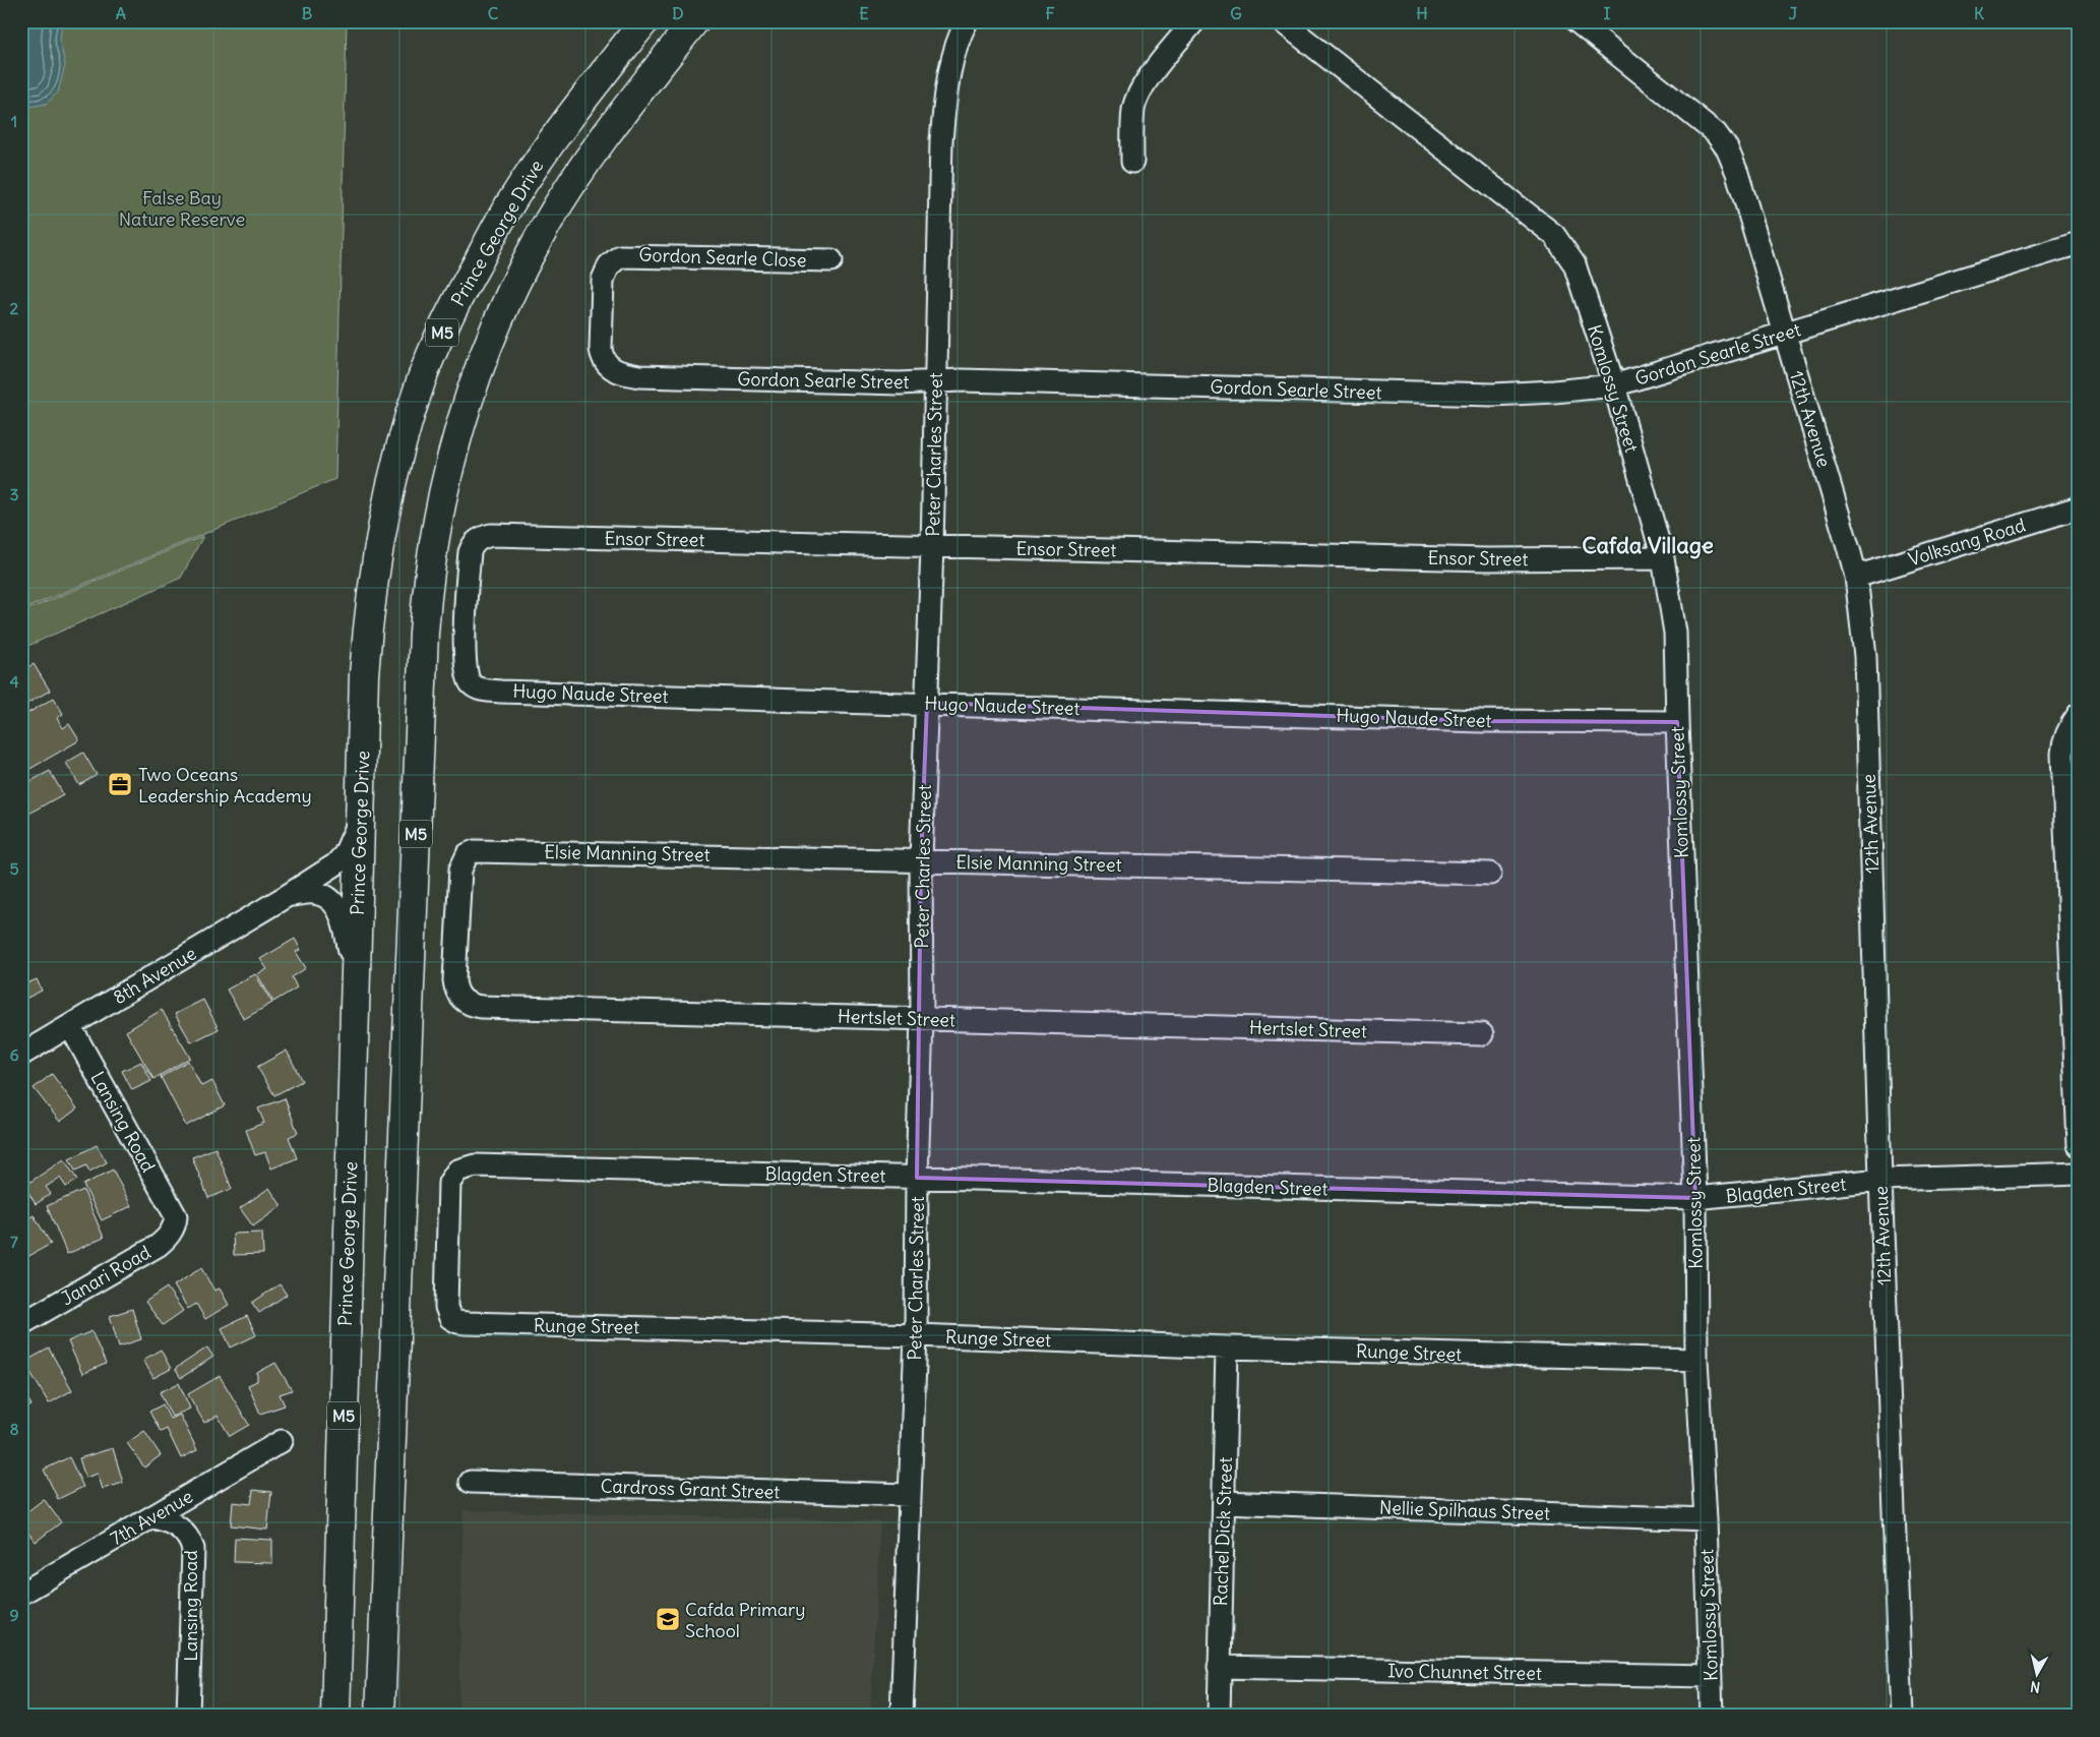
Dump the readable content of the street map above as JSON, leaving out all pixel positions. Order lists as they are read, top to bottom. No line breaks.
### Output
{"streets":{"main road":["Prince George Drive","M5"],"street":["Gordon Searle Close","Gordon Searle Street","Komlossy Street","12th Avenue","Peter Charles Street","Ensor Street","Volksang Road","Hugo Naude Street","Elsie Manning Street","8th Avenue","Hertslet Street","Lansing Road","Blagden Street","Janari Road","Runge Street","Cardross Grant Street","Nellie Spilhaus Street","7th Avenue","Rachel Dick Street","Ivo Chunnet Street"]},"crossings":[["Prince George Drive","8th Avenue"],["Gordon Searle Close","Gordon Searle Street"],["Gordon Searle Street","Komlossy Street"],["Gordon Searle Street","12th Avenue"],["Gordon Searle Street","Peter Charles Street"],["Komlossy Street","Ensor Street"],["Komlossy Street","Hugo Naude Street"],["Komlossy Street","Blagden Street"],["Komlossy Street","Runge Street"],["Komlossy Street","Nellie Spilhaus Street"],["Komlossy Street","Ivo Chunnet Street"],["12th Avenue","Volksang Road"],["12th Avenue","Blagden Street"],["Peter Charles Street","Ensor Street"],["Peter Charles Street","Hugo Naude Street"],["Peter Charles Street","Elsie Manning Street"],["Peter Charles Street","Hertslet Street"],["Peter Charles Street","Blagden Street"],["Peter Charles Street","Runge Street"],["Peter Charles Street","Cardross Grant Street"],["Ensor Street","Hugo Naude Street"],["Elsie Manning Street","Hertslet Street"],["8th Avenue","Lansing Road"],["Lansing Road","Janari Road"],["Lansing Road","7th Avenue"],["Blagden Street","Runge Street"],["Runge Street","Rachel Dick Street"],["Nellie Spilhaus Street","Rachel Dick Street"],["Rachel Dick Street","Ivo Chunnet Street"]],"districts":["Cafda Village"],"parks":["False Bay Nature Reserve"],"places":{"office":["Two Oceans Leadership Academy"],"school or university":["Cafda Primary School"]},"north":"bottom","grid":{"columns":["A","B","C","D","E","F","G","H","I","J","K"],"rows":["1","2","3","4","5","6","7","8","9"]}}
